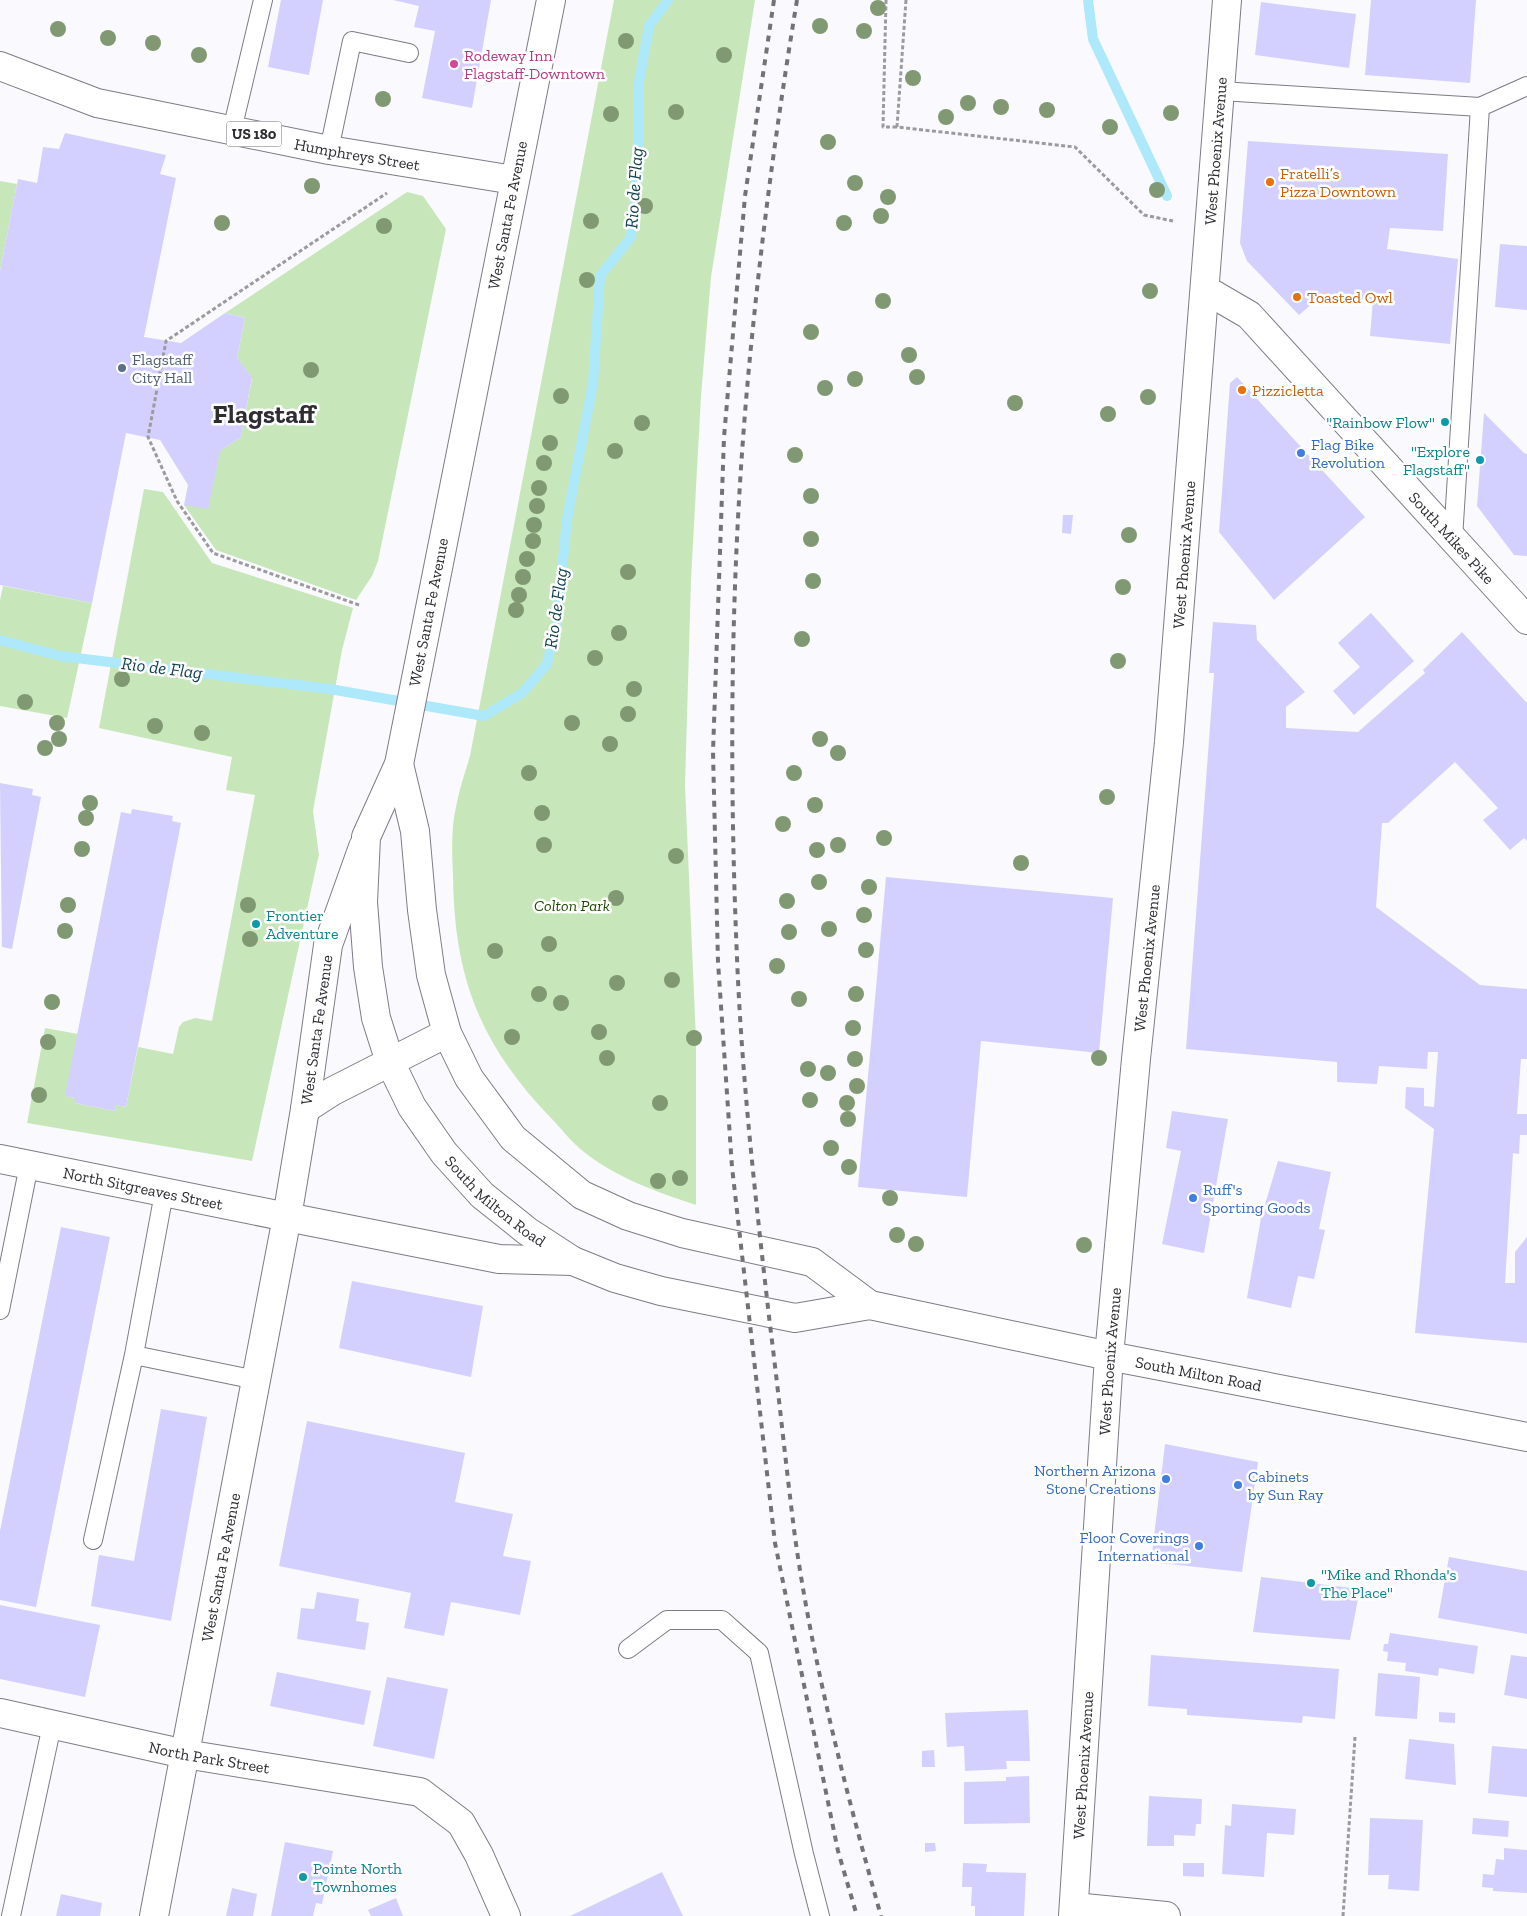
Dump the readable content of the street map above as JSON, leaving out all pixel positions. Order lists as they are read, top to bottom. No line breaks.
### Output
{"streets":{"street":["US 180","West Phoenix Avenue","Humphreys Street","West Santa Fe Avenue","South Mikes Pike","North Sitgreaves Street","South Milton Road","North Park Street"]},"crossings":[["West Phoenix Avenue","South Mikes Pike"],["West Phoenix Avenue","South Milton Road"],["Humphreys Street","West Santa Fe Avenue"],["West Santa Fe Avenue","North Sitgreaves Street"],["West Santa Fe Avenue","South Milton Road"],["West Santa Fe Avenue","North Park Street"]],"districts":["Flagstaff"],"water":["Rio de Flag"],"parks":["Colton Park"],"places":["Rodeway Inn Flagstaff-Downtown","Fratelli’s Pizza Downtown","Toasted Owl","Flagstaff City Hall","Pizzicletta","\"Rainbow Flow\"","Flag Bike Revolution","\"Explore Flagstaff\"","Frontier Adventure","Ruff's Sporting Goods","Northern Arizona Stone Creations","Cabinets by Sun Ray","Floor Coverings International","\"Mike and Rhonda's The Place\"","Pointe North Townhomes"]}
